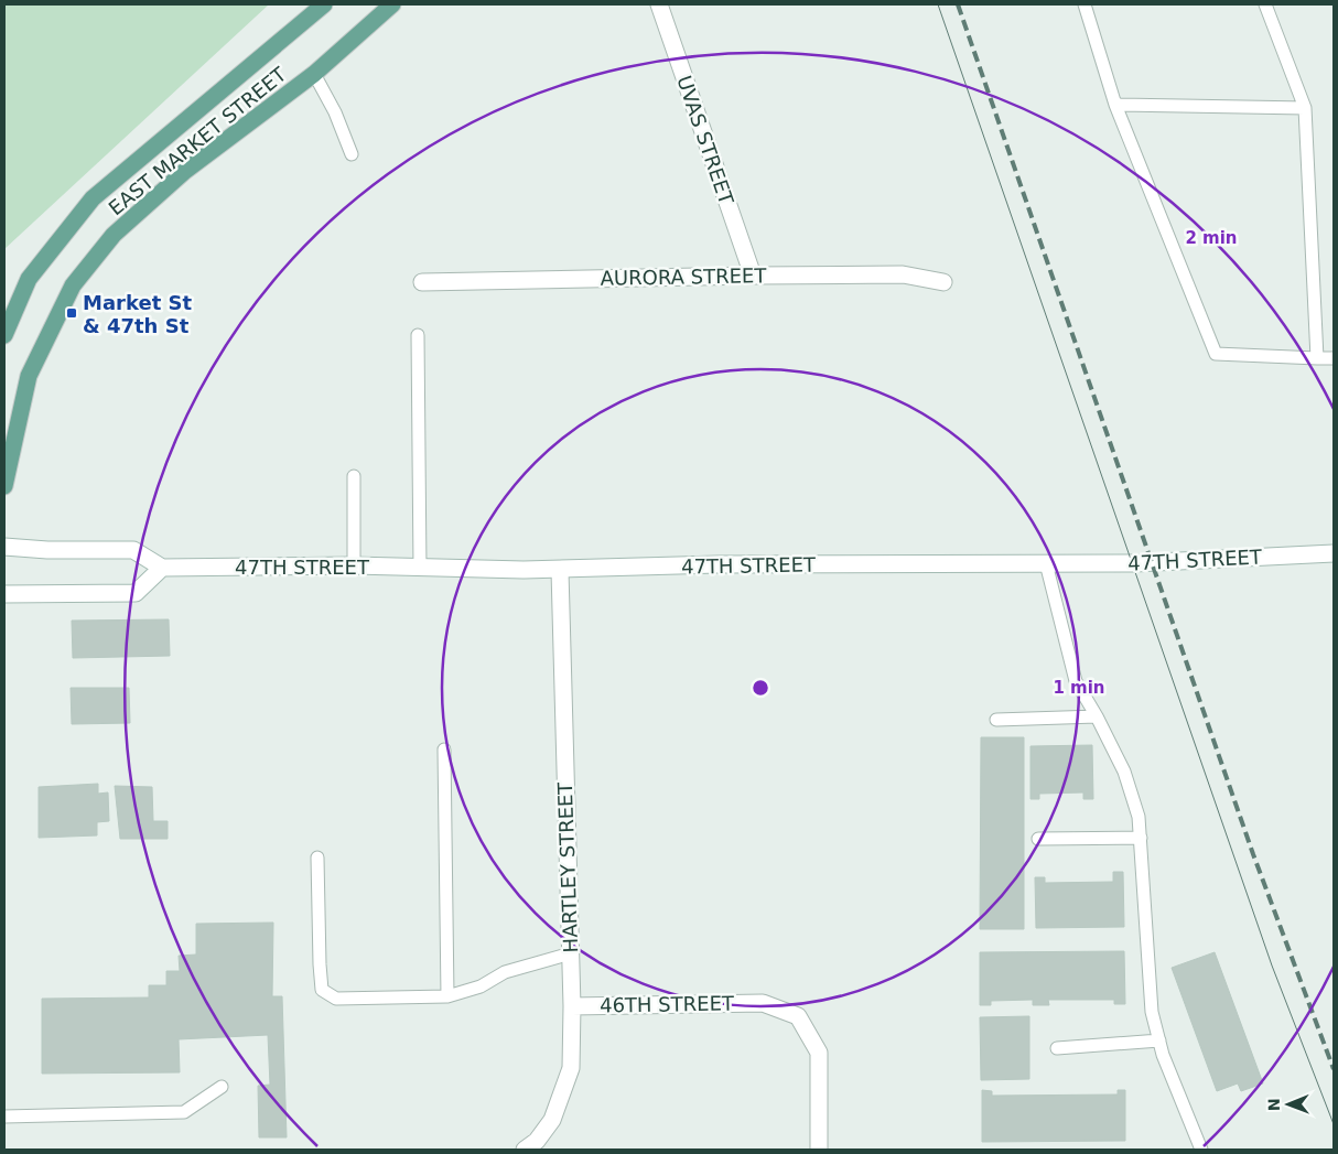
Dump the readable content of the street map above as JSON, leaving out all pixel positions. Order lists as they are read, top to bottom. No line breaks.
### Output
{"streets":{"main road":["EAST MARKET STREET"],"street":["UVAS STREET","AURORA STREET","47TH STREET","HARTLEY STREET","46TH STREET"]},"crossings":[["UVAS STREET","AURORA STREET"],["47TH STREET","HARTLEY STREET"],["HARTLEY STREET","46TH STREET"]],"places":{"transit":["Market St & 47th St"]},"north":"left","rings":["2 min","1 min"]}
